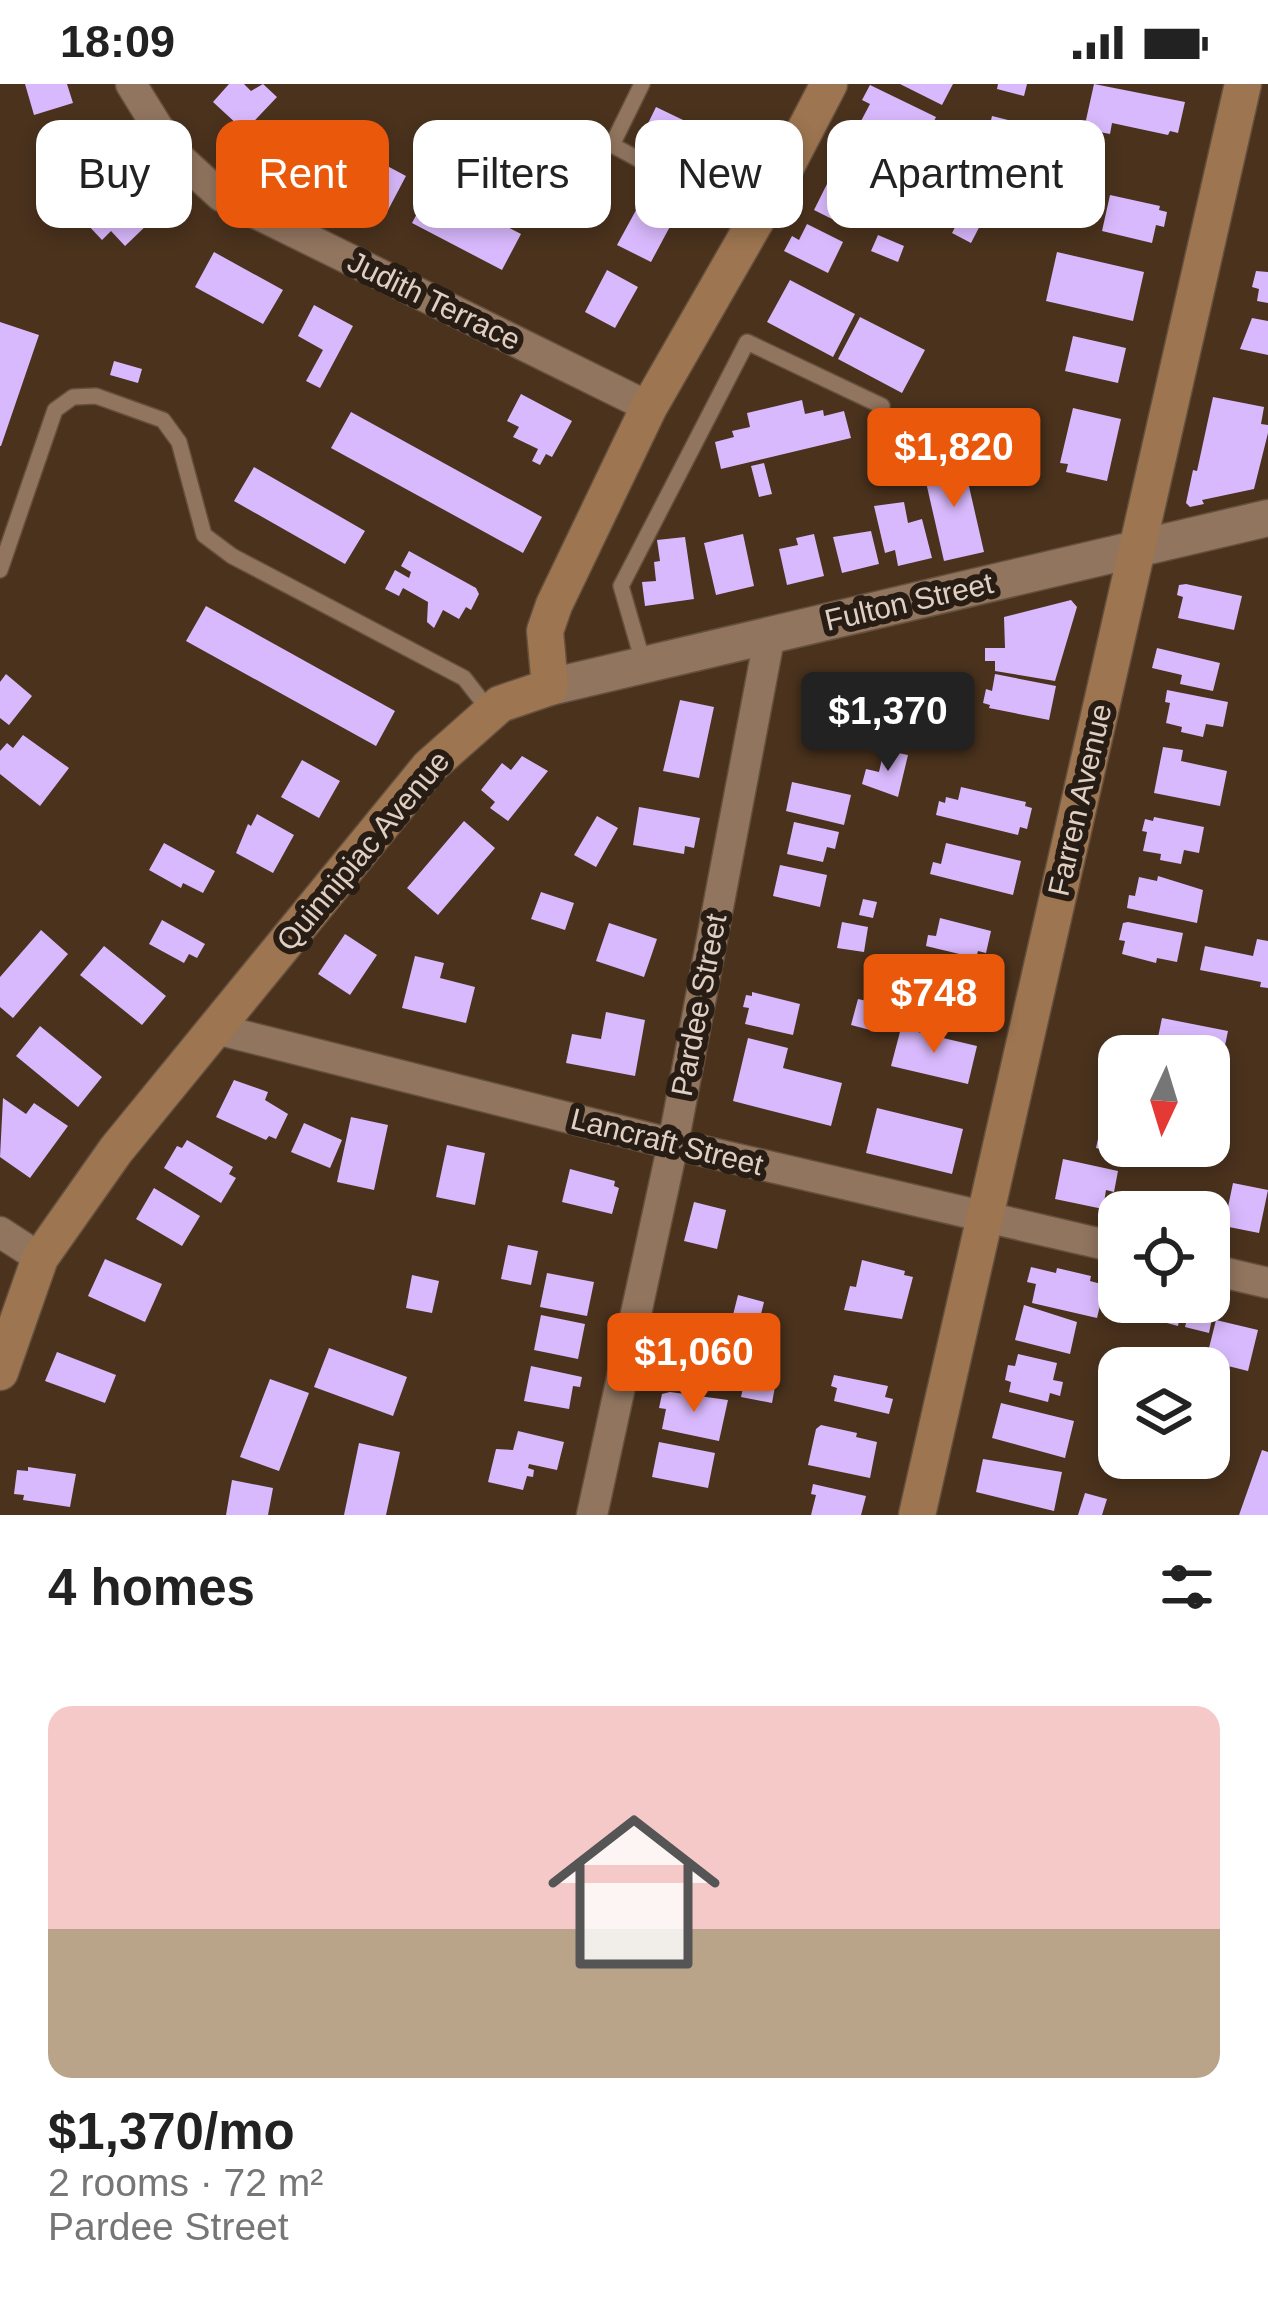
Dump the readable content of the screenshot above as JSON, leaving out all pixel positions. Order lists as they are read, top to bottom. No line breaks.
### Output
{"streets":{"main road":["Farren Avenue","Quinnipiac Avenue"],"street":["Judith Terrace","Fulton Street","Pardee Street","Lancraft Street"]},"crossings":[["Fulton Street","Farren Avenue"],["Fulton Street","Quinnipiac Avenue"],["Fulton Street","Pardee Street"],["Farren Avenue","Lancraft Street"],["Quinnipiac Avenue","Lancraft Street"],["Pardee Street","Lancraft Street"]],"north":"bottom","page":{"status":"18:09","chip":["Buy","Rent","Filters","New","Apartment"],"price":["$1,820","$1,370","$748","$1,060"],"heading":"4 homes","list":[{"name":"$1,370/mo","note":"2 rooms · 72 m² · Pardee Street"}]}}
